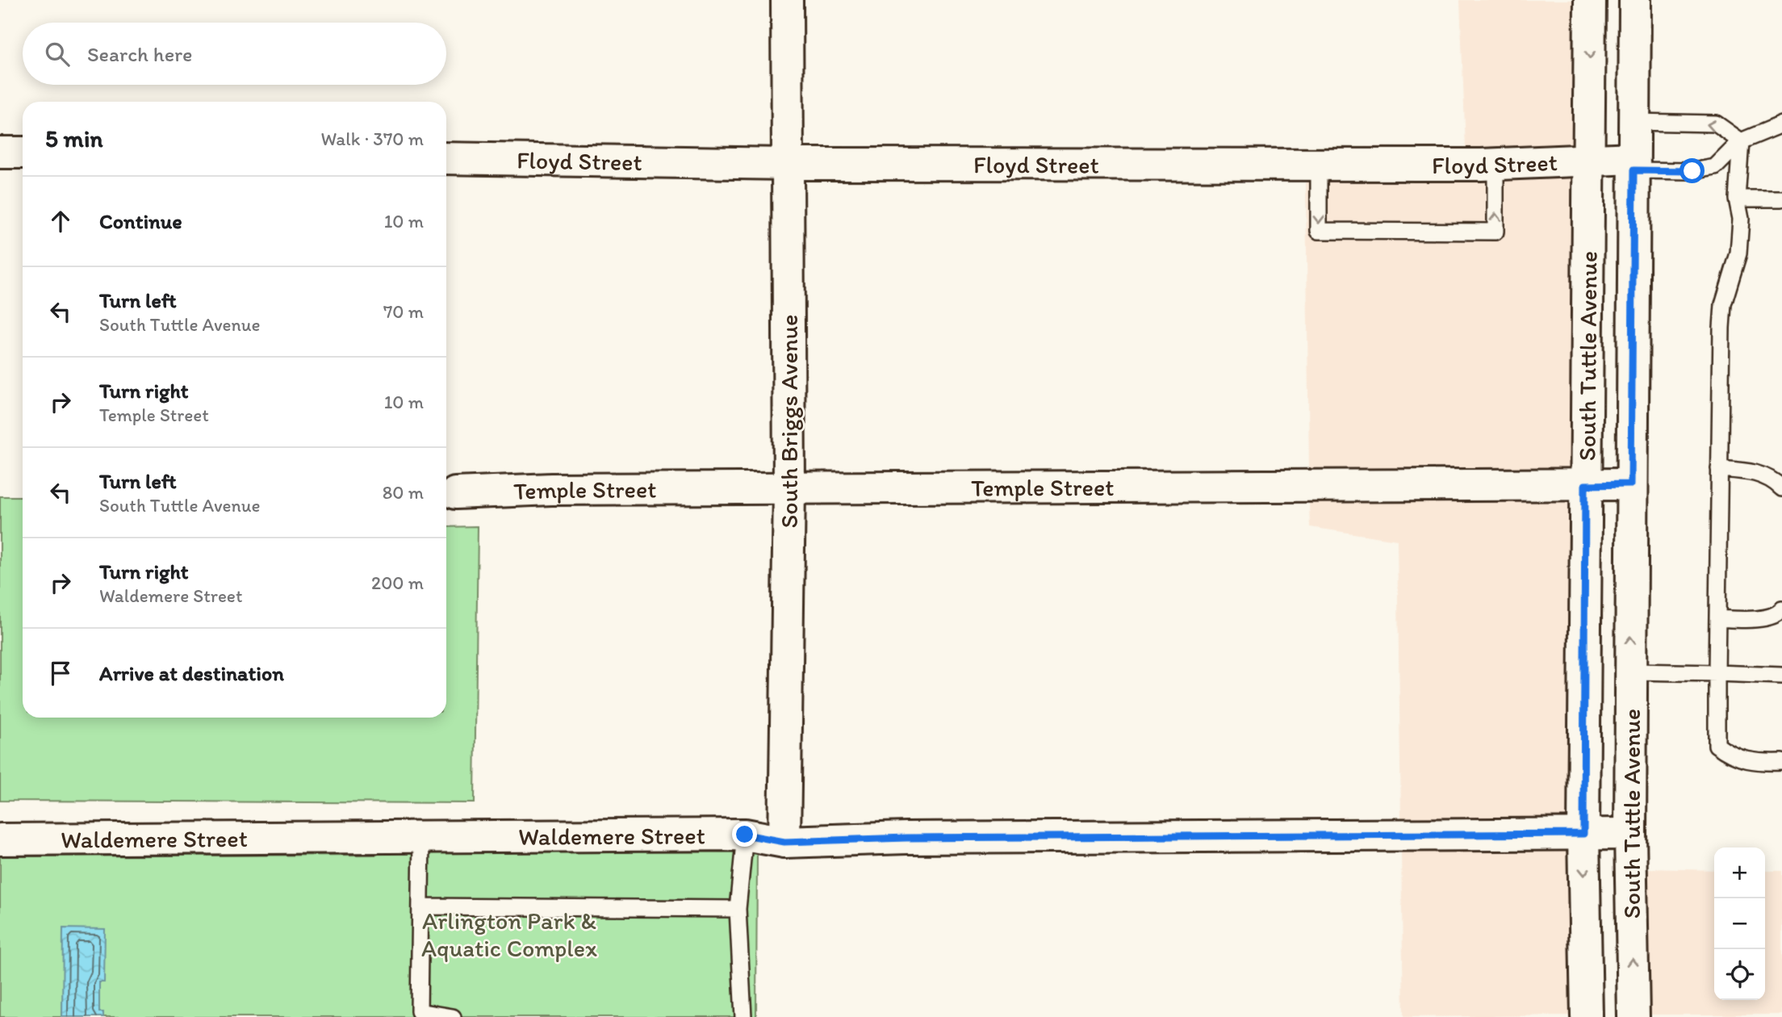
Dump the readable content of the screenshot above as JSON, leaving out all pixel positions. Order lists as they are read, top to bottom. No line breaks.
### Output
{"streets":{"street":["Floyd Street","South Tuttle Avenue","South Briggs Avenue","Temple Street","Waldemere Street"]},"crossings":[["Floyd Street","South Tuttle Avenue"],["Floyd Street","South Briggs Avenue"],["South Tuttle Avenue","Temple Street"],["South Tuttle Avenue","Waldemere Street"],["South Briggs Avenue","Temple Street"],["South Briggs Avenue","Waldemere Street"]],"parks":["Arlington Park & Aquatic Complex"],"page":{"search":"Search here","heading":["5 min","Walk · 370 m"],"list":[["Continue","10 m"],["Turn left","South Tuttle Avenue","70 m"],["Turn right","Temple Street","10 m"],["Turn left","South Tuttle Avenue","80 m"],["Turn right","Waldemere Street","200 m"],"Arrive at destination"],"map_buttons":["+","−"]}}
